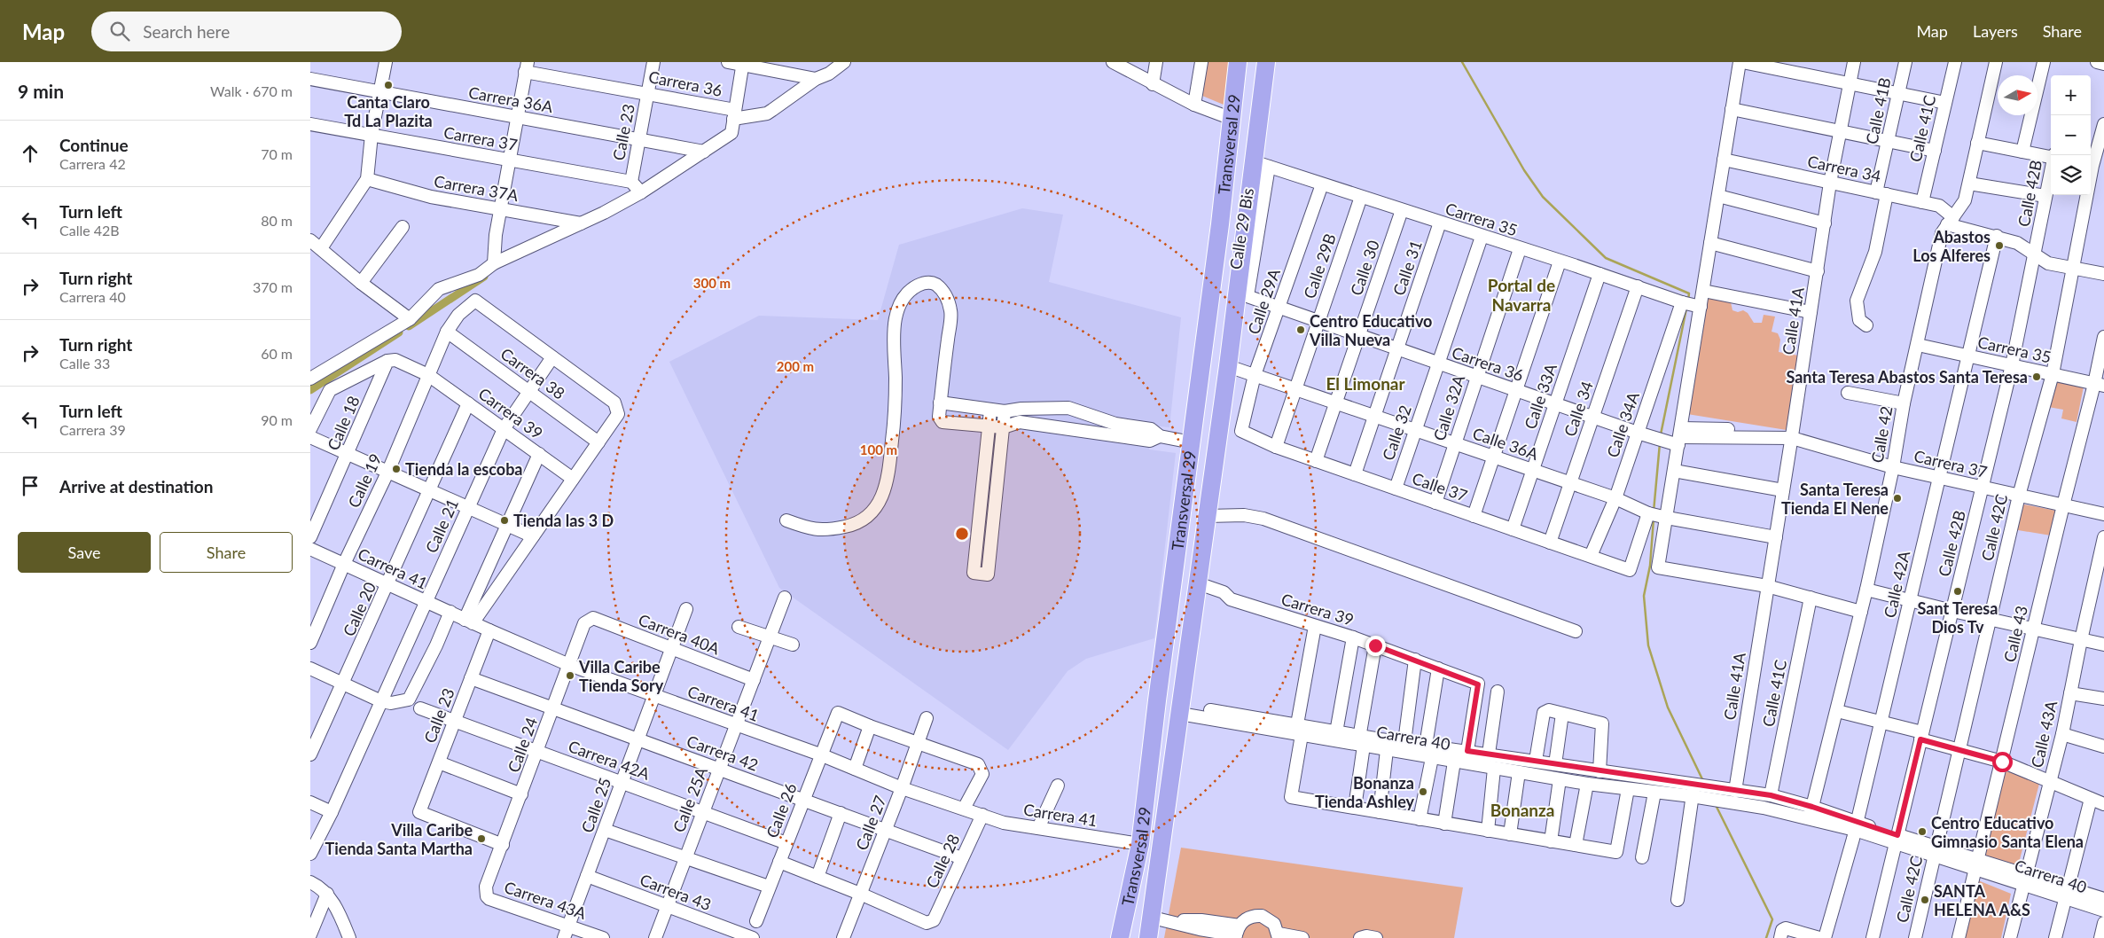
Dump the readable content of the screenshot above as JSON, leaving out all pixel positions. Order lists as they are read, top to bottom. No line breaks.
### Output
{"streets":{"highway":["Transversal 29"],"street":["Carrera 36","Carrera 36A","Calle 41B","Calle 41C","Calle 23","Carrera 37","Carrera 34","Carrera 37A","Calle 42B","Carrera 35","Calle 29B","Calle 30","Calle 31","Calle 29A","Calle 41A","Carrera 38","Calle 33A","Calle 32A","Calle 34","Carrera 39","Calle 18","Calle 34A","Calle 32","Calle 42","Calle 36A","Calle 19","Calle 37","Calle 21","Calle 42C","Carrera 41","Calle 42A","Calle 20","Carrera 40A","Calle 43","Calle 43A","Carrera 40","Calle 24","Carrera 42","Carrera 42A","Calle 25A","Calle 25","Calle 26","Calle 27","Calle 28","Carrera 43","Carrera 43A"]},"crossings":[["Carrera 36","Calle 23"],["Carrera 36","Carrera 37"],["Carrera 36","Transversal 29"],["Carrera 36","Calle 29B"],["Carrera 36","Calle 30"],["Carrera 36","Calle 31"],["Carrera 36","Calle 29A"],["Carrera 36","Calle 33A"],["Carrera 36","Calle 32A"],["Carrera 36","Calle 34"],["Carrera 36","Calle 34A"],["Carrera 36","Calle 32"],["Carrera 36A","Calle 23"],["Calle 41B","Carrera 34"],["Calle 41C","Carrera 34"],["Calle 41C","Carrera 40"],["Calle 23","Carrera 37"],["Calle 23","Carrera 41"],["Calle 23","Calle 24"],["Calle 23","Carrera 42"],["Calle 23","Carrera 42A"],["Carrera 37","Calle 42B"],["Carrera 37","Calle 41A"],["Carrera 37","Calle 42"],["Carrera 37","Calle 42C"],["Carrera 37","Calle 42A"],["Carrera 37","Calle 43"],["Transversal 29","Carrera 35"],["Transversal 29","Carrera 39"],["Transversal 29","Calle 36A"],["Transversal 29","Carrera 41"],["Transversal 29","Carrera 40"],["Carrera 34","Calle 41A"],["Carrera 34","Calle 42"],["Calle 42B","Carrera 35"],["Calle 42B","Carrera 40"],["Carrera 35","Calle 29B"],["Carrera 35","Calle 30"],["Carrera 35","Calle 31"],["Carrera 35","Calle 29A"],["Carrera 35","Calle 33A"],["Carrera 35","Calle 32A"],["Carrera 35","Calle 34"],["Carrera 35","Calle 34A"],["Carrera 35","Calle 32"],["Carrera 35","Calle 42"],["Carrera 35","Calle 42C"],["Carrera 35","Calle 42A"],["Carrera 35","Calle 43"],["Calle 29B","Calle 36A"],["Calle 29B","Calle 37"],["Calle 30","Calle 36A"],["Calle 30","Calle 37"],["Calle 31","Calle 36A"],["Calle 31","Calle 37"],["Calle 29A","Calle 36A"],["Calle 29A","Calle 37"],["Calle 41A","Calle 36A"],["Calle 41A","Carrera 40"],["Carrera 38","Calle 19"],["Carrera 38","Calle 21"],["Calle 33A","Calle 36A"],["Calle 33A","Calle 37"],["Calle 32A","Calle 36A"],["Calle 32A","Calle 37"],["Calle 34","Calle 36A"],["Calle 34","Calle 37"],["Carrera 39","Calle 19"],["Carrera 39","Calle 21"],["Carrera 39","Calle 20"],["Carrera 39","Carrera 40"],["Calle 34A","Calle 36A"],["Calle 34A","Calle 37"],["Calle 32","Calle 36A"],["Calle 32","Calle 37"],["Calle 42","Carrera 40"],["Calle 36A","Calle 37"],["Calle 19","Carrera 41"],["Calle 21","Carrera 41"],["Calle 42C","Carrera 40"],["Carrera 41","Calle 20"],["Carrera 41","Calle 24"],["Carrera 41","Calle 25A"],["Carrera 41","Calle 25"],["Carrera 41","Calle 26"],["Carrera 41","Calle 27"],["Carrera 41","Calle 28"],["Calle 42A","Carrera 40"],["Carrera 40A","Calle 24"],["Carrera 40A","Calle 25A"],["Carrera 40A","Calle 25"],["Calle 43","Carrera 40"],["Calle 43A","Carrera 40"],["Calle 24","Carrera 42"],["Calle 24","Carrera 42A"],["Calle 24","Carrera 43A"],["Carrera 42","Calle 25A"],["Carrera 42","Calle 25"],["Carrera 42","Calle 26"],["Carrera 42","Calle 27"],["Carrera 42","Calle 28"],["Carrera 42A","Calle 25A"],["Carrera 42A","Calle 25"],["Carrera 42A","Calle 26"],["Calle 25A","Carrera 43"],["Calle 25","Carrera 43"],["Calle 25","Carrera 43A"],["Calle 27","Calle 28"]],"districts":["Portal de Navarra","El Limonar","Bonanza"],"places":["Canta Claro Td La Plazita","Abastos Los Alferes","Centro Educativo Villa Nueva","Santa Teresa Abastos Santa Teresa","Tienda la escoba","Santa Teresa Tienda El Nene","Tienda las 3 D","Sant Teresa Dios Tv","Villa Caribe Tienda Sory","Bonanza Tienda Ashley","Centro Educativo Gimnasio Santa Elena","Villa Caribe Tienda Santa Martha","SANTA HELENA A&S"],"north":"right","page":{"header":"Map","search":"Search here","nav":["Map","Layers","Share"],"heading":["9 min","Walk · 670 m"],"map_buttons":["+","−"],"list":[["Continue","Carrera 42","70 m"],["Turn left","Calle 42B","80 m"],["Turn right","Carrera 40","370 m"],["Turn right","Calle 33","60 m"],["Turn left","Carrera 39","90 m"],"Arrive at destination"],"buttons":["Save","Share"]},"rings":["300 m","200 m","100 m"]}
